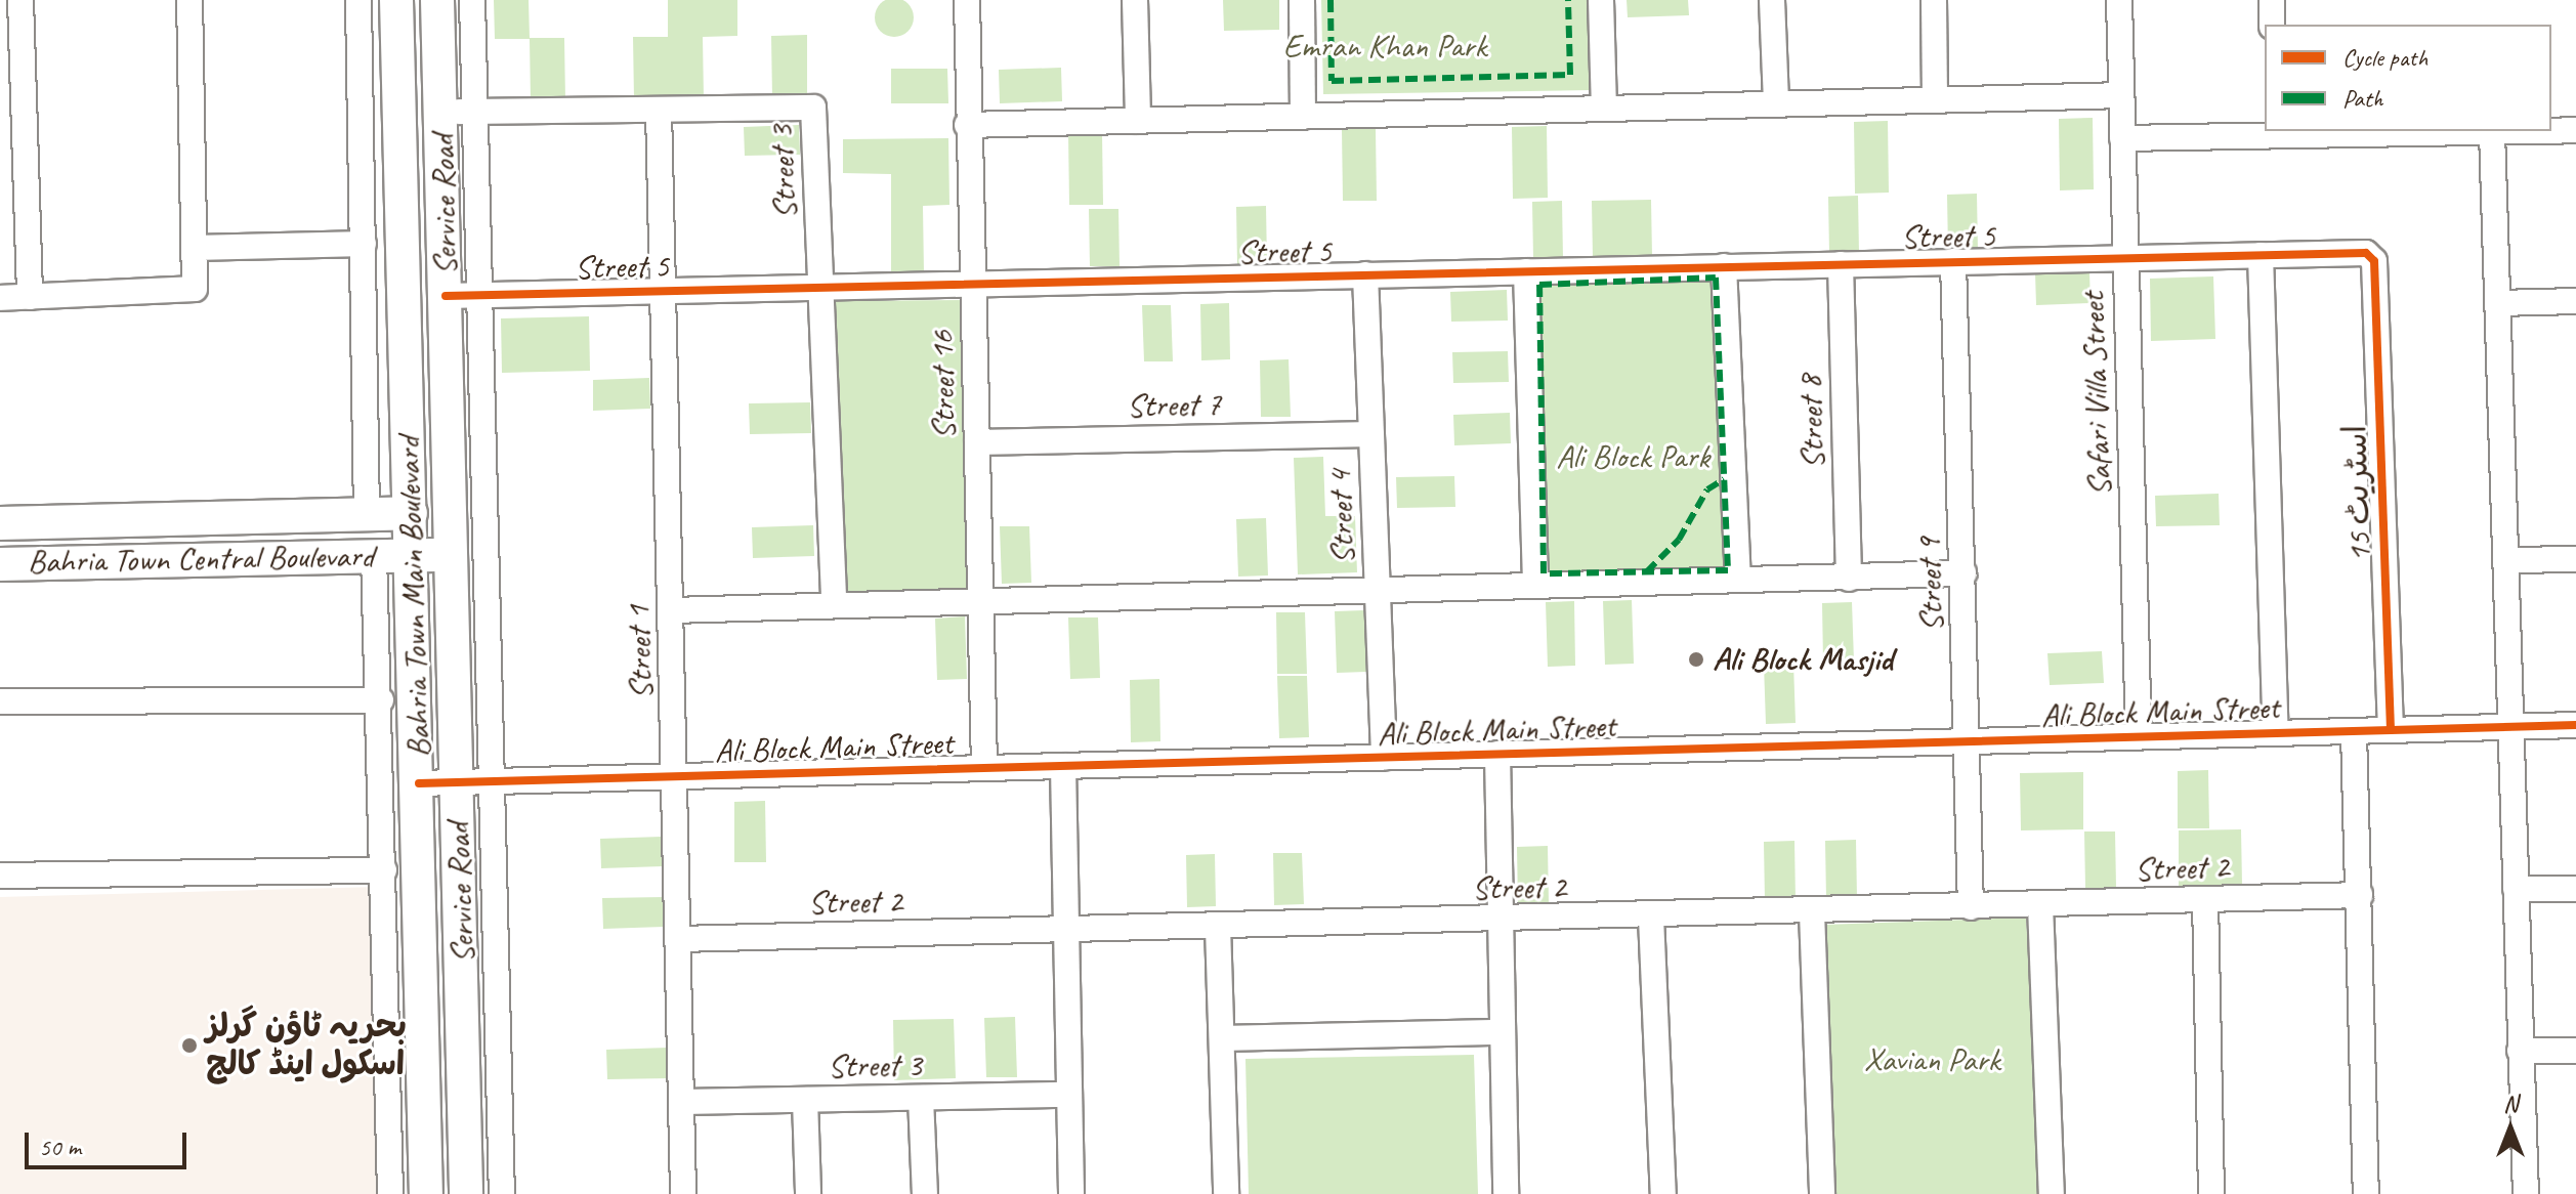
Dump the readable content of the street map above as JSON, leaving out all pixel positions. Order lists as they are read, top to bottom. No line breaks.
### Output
{"streets":{"main road":["Bahria Town Central Boulevard","Bahria Town Main Boulevard"],"street":["Street 3","Service Road","Street 5","Street 16","Safari Villa Street","Street 7","Street 8","اسٹریٹ 15","Street 4","Street 9","Street 1","Ali Block Main Street","Street 2"]},"crossings":[["Street 3","Service Road"],["Street 3","Street 5"],["Street 3","Bahria Town Main Boulevard"],["Street 3","Street 1"],["Service Road","Street 5"],["Service Road","Ali Block Main Street"],["Street 5","Street 16"],["Street 5","Safari Villa Street"],["Street 5","Street 8"],["Street 5","اسٹریٹ 15"],["Street 5","Street 4"],["Street 5","Street 9"],["Street 5","Bahria Town Main Boulevard"],["Street 5","Street 1"],["Street 16","Street 7"],["Street 16","Ali Block Main Street"],["Safari Villa Street","Ali Block Main Street"],["Street 7","Street 4"],["اسٹریٹ 15","Ali Block Main Street"],["Street 4","Ali Block Main Street"],["Bahria Town Central Boulevard","Bahria Town Main Boulevard"],["Street 9","Ali Block Main Street"],["Street 9","Street 2"],["Bahria Town Main Boulevard","Ali Block Main Street"],["Street 1","Ali Block Main Street"],["Street 1","Street 2"]],"parks":["Emran Khan Park","Ali Block Park","Xavian Park"],"places":["Ali Block Masjid","بحریہ ٹاؤن گرلز اسکول اینڈ کالج"],"legend":["Cycle path","Path"],"scale_bar":"50 m","north":"top"}
